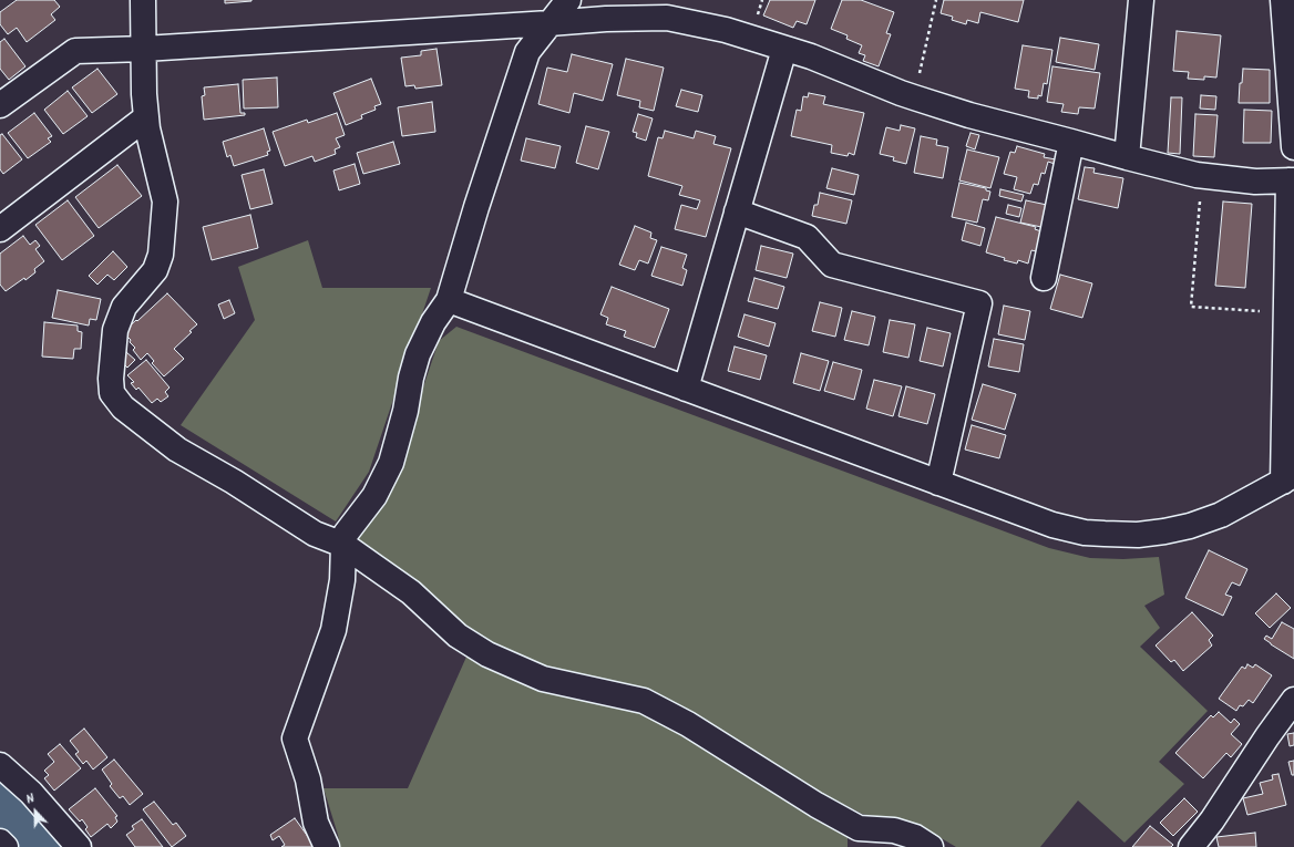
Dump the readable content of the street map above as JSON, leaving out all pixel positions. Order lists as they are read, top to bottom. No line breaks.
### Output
{"north":"top"}
